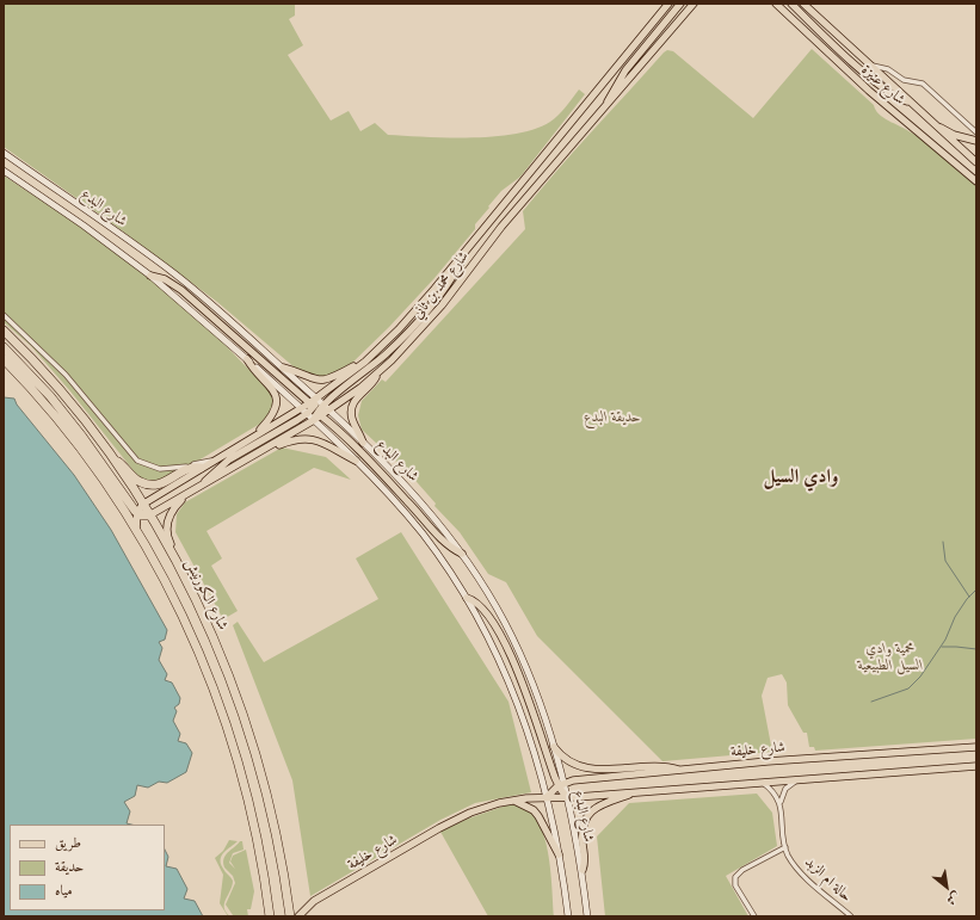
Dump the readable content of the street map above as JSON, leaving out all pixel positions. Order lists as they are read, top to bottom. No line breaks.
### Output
{"streets":{"highway":["شارع الكورنيش"],"main road":["شارع عنيزة","شارع البدع","شارع محمد بن ثاني","شارع خليفة"],"street":["حالة ام الزبد"]},"crossings":[["شارع البدع","شارع محمد بن ثاني"],["شارع البدع","شارع خليفة"],["شارع محمد بن ثاني","شارع الكورنيش"],["شارع خليفة","حالة ام الزبد"]],"districts":["وادي السيل"],"parks":["حديقة البدع","محمية وادي السيل الطبيعية"],"legend":["طريق","حديقة","مياه"],"north":"bottom right"}
